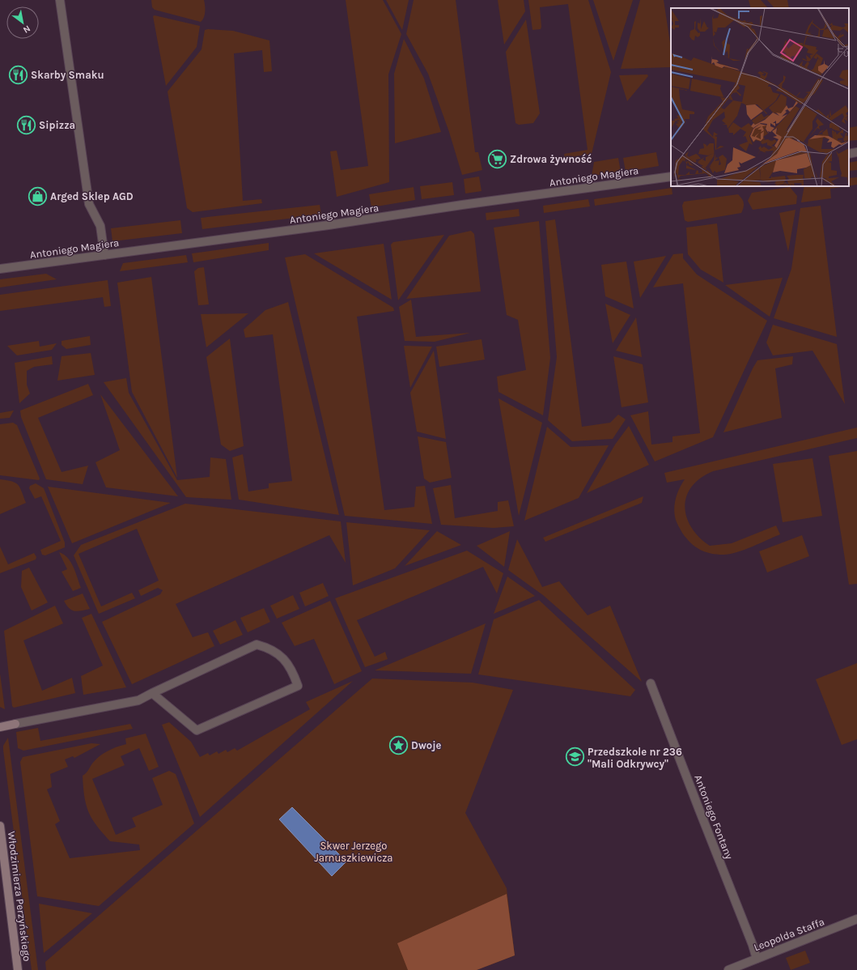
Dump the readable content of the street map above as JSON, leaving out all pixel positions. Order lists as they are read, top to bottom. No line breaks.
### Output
{"streets":{"street":["Antoniego Magiera","Antoniego Fontany","Włodzimierza Perzyńskiego","Leopolda Staffa"]},"crossings":[["Antoniego Fontany","Leopolda Staffa"]],"parks":["Skwer Jerzego Jarnuszkiewicza"],"places":{"restaurant":["Skarby Smaku","Sipizza"],"supermarket":["Zdrowa żywność"],"shop":["Arged Sklep AGD"],"place":["Dwoje"],"school or university":["Przedszkole nr 236 \"Mali Odkrywcy\""]},"north":"bottom right"}
